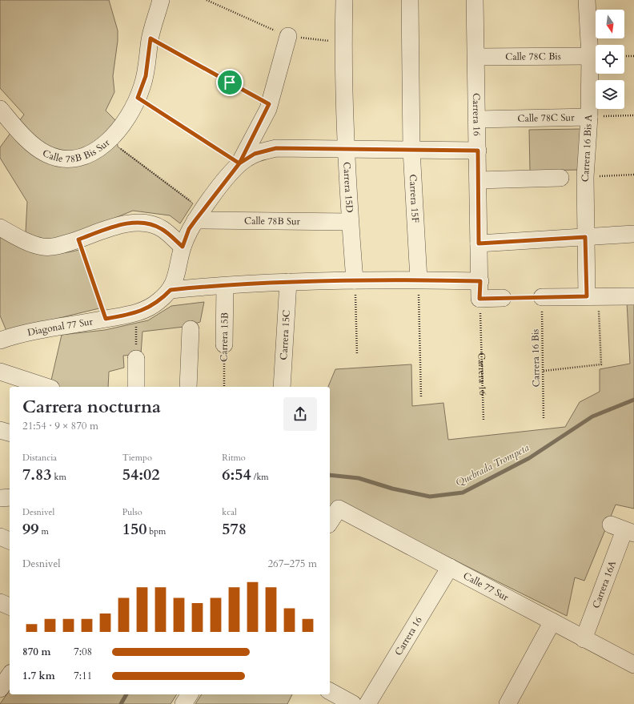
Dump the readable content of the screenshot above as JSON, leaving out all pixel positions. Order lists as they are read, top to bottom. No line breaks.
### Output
{"streets":{"street":["Calle 78C Bis","Carrera 16","Calle 78C Sur","Calle 78B Bis Sur","Carrera 16 Bis A","Carrera 15D","Carrera 15F","Calle 78B Sur","Diagonal 77 Sur","Carrera 15C","Carrera 15B","Carrera 16A","Calle 77 Sur"],"path":["Carrera 16 Bis"]},"crossings":[["Calle 78C Bis","Carrera 16"],["Calle 78C Bis","Carrera 16 Bis A"],["Carrera 16","Calle 78C Sur"],["Carrera 16","Calle 77 Sur"],["Calle 78C Sur","Carrera 16 Bis A"],["Calle 78B Bis Sur","Calle 78B Sur"],["Carrera 15D","Calle 78B Sur"],["Carrera 16A","Calle 77 Sur"]],"water":["Quebrada Trompeta"],"north":"bottom","page":{"heading":["Carrera nocturna","21:54 · 9 × 870 m"],"stats":[["Distancia","7.83 km"],["Tiempo","54:02"],["Ritmo","6:54 /km"],["Desnivel","99 m"],["Pulso","150 bpm"],["kcal","578"]],"chart":["Desnivel","267–275 m"],"list":[{"name":"870 m","note":"7:08"},{"name":"1.7 km","note":"7:11"}]}}
